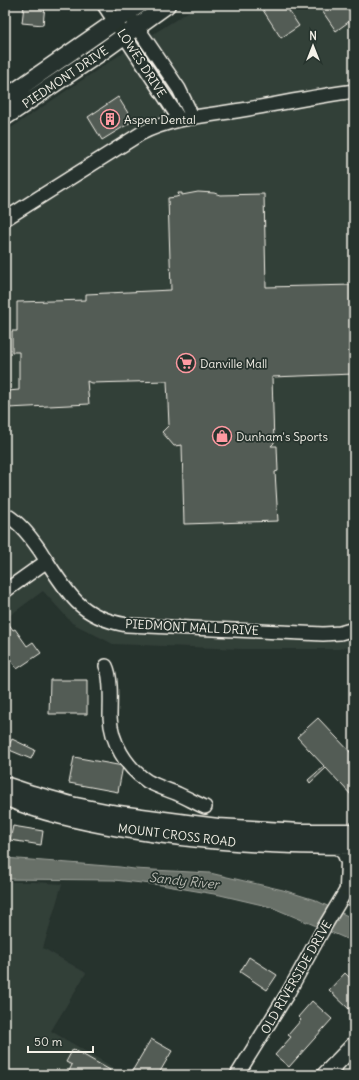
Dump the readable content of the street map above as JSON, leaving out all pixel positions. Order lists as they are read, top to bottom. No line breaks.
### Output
{"streets":{"main road":["PIEDMONT DRIVE","MOUNT CROSS ROAD"],"street":["LOWES DRIVE","PIEDMONT MALL DRIVE","OLD RIVERSIDE DRIVE"]},"crossings":[["LOWES DRIVE","PIEDMONT DRIVE"]],"water":["Sandy River"],"places":{"building":["Aspen Dental"],"supermarket":["Danville Mall"],"shop":["Dunham's Sports"]},"scale_bar":"50 m","north":"top"}
